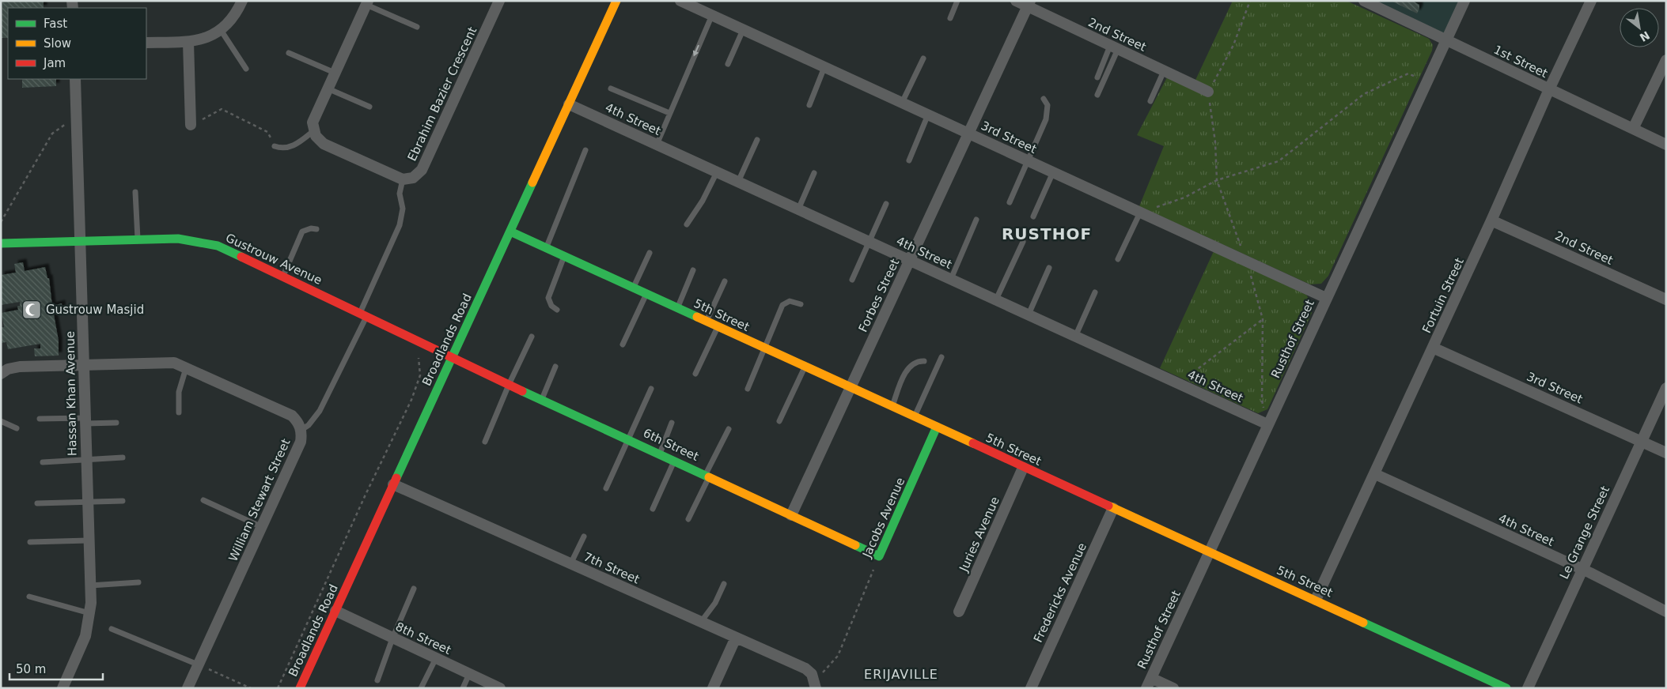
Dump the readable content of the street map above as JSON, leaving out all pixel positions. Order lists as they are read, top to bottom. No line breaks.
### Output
{"streets":{"street":["2nd Street","1st Street","Ebrahim Bazier Crescent","4th Street","3rd Street","Gustrouw Avenue","Forbes Street","Fortuin Street","5th Street","Rusthof Street","Broadlands Road","Hassan Khan Avenue","6th Street","William Stewart Street","Jacobs Avenue","Le Grange Street","Juries Avenue","7th Street","Fredericks Avenue","8th Street"]},"crossings":[["2nd Street","Forbes Street"],["2nd Street","Fortuin Street"],["1st Street","Fortuin Street"],["1st Street","Rusthof Street"],["4th Street","Forbes Street"],["4th Street","Fortuin Street"],["4th Street","Rusthof Street"],["4th Street","Broadlands Road"],["4th Street","Le Grange Street"],["3rd Street","Forbes Street"],["3rd Street","Fortuin Street"],["3rd Street","Rusthof Street"],["3rd Street","Le Grange Street"],["Gustrouw Avenue","Broadlands Road"],["Gustrouw Avenue","Hassan Khan Avenue"],["Gustrouw Avenue","6th Street"],["Forbes Street","5th Street"],["Forbes Street","6th Street"],["Fortuin Street","5th Street"],["5th Street","Rusthof Street"],["5th Street","Broadlands Road"],["5th Street","Jacobs Avenue"],["5th Street","Juries Avenue"],["5th Street","Fredericks Avenue"],["Broadlands Road","6th Street"],["Broadlands Road","7th Street"],["Broadlands Road","8th Street"],["Hassan Khan Avenue","William Stewart Street"],["6th Street","Jacobs Avenue"],["Jacobs Avenue","7th Street"]],"districts":["RUSTHOF","ERIJAVILLE"],"places":{"mosque":["Gustrouw Masjid"]},"legend":["Fast","Slow","Jam"],"scale_bar":"50 m","north":"bottom right"}
